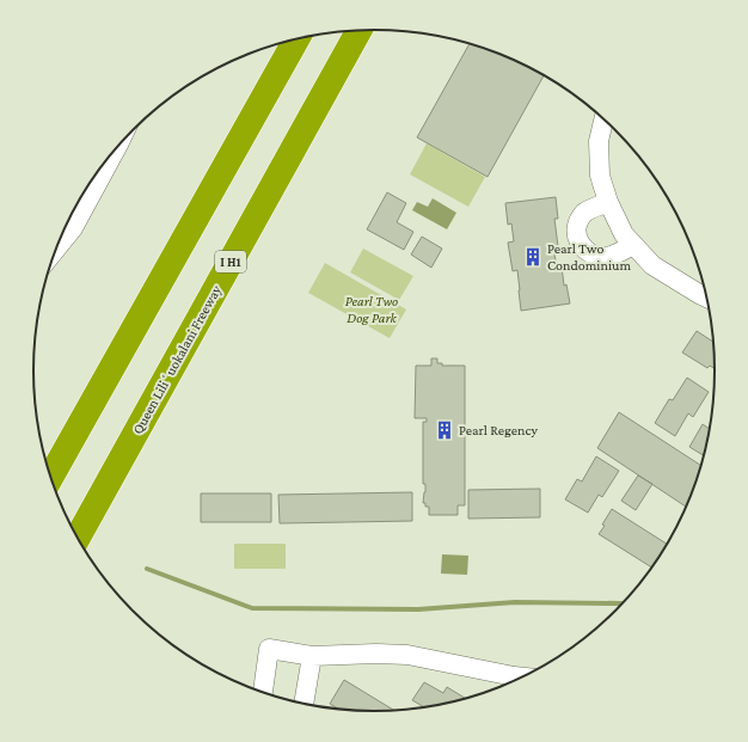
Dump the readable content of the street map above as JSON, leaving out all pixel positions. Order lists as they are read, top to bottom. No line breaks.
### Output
{"streets":{"highway":["I H1","Queen Liliʻuokalani Freeway"]},"parks":["Pearl Two Dog Park"],"places":{"building":["Pearl Two Condominium","Pearl Regency"]}}
